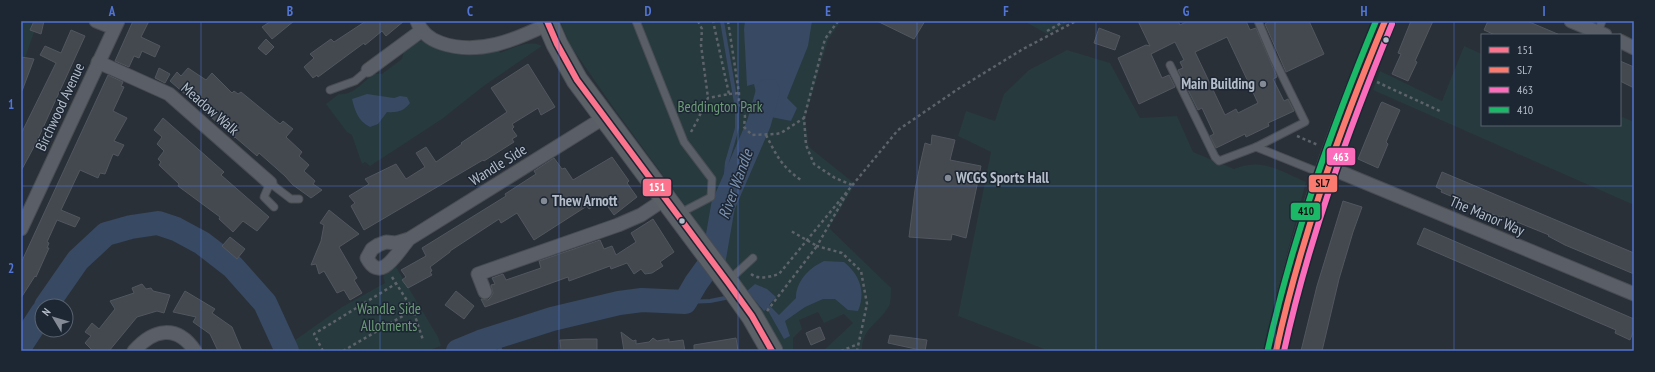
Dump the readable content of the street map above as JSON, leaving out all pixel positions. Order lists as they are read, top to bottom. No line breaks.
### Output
{"streets":{"street":["Birchwood Avenue","Meadow Walk","Wandle Side","The Manor Way"]},"crossings":[["Birchwood Avenue","Meadow Walk"]],"water":["River Wandle"],"parks":["Beddington Park","Wandle Side Allotments"],"places":["Main Building","WCGS Sports Hall","Thew Arnott"],"lines":["transit line 151","transit line SL7","transit line 410","transit line 463"],"legend":["151","SL7","463","410"],"north":"top left","grid":{"columns":["A","B","C","D","E","F","G","H","I"],"rows":["1","2"]}}
